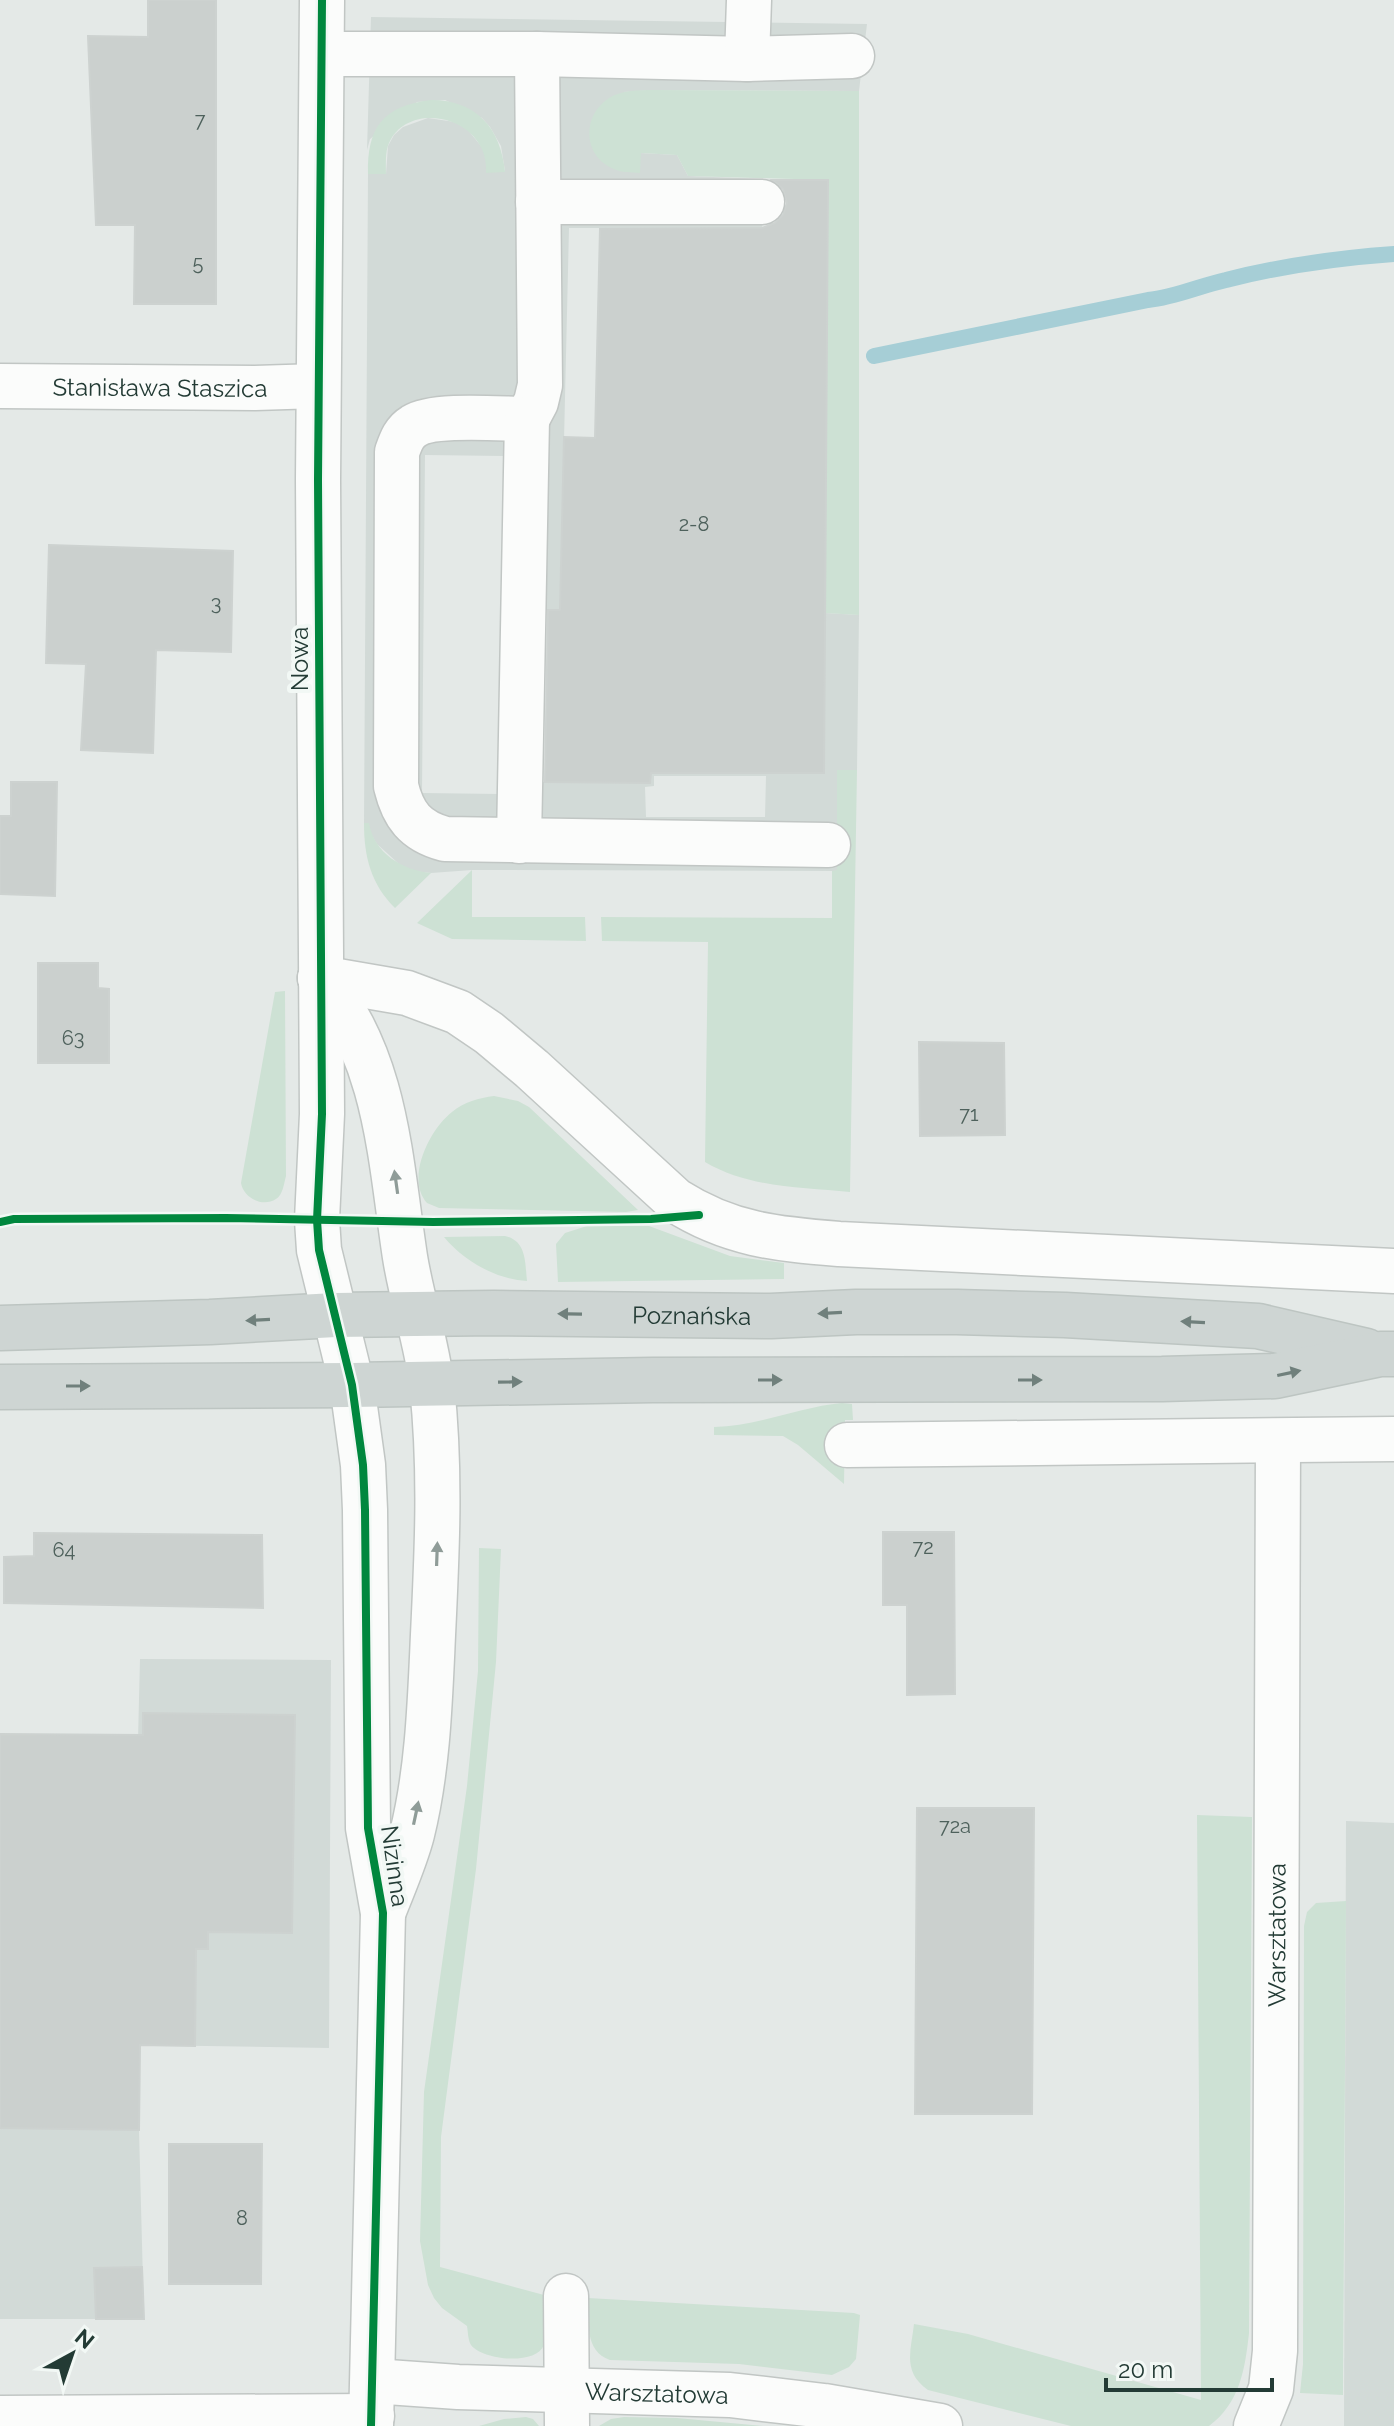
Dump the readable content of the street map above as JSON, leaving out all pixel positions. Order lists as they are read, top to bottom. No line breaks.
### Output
{"streets":{"main road":["Poznańska"],"street":["Stanisława Staszica","Nowa","Nizinna","Warsztatowa"]},"crossings":[["Stanisława Staszica","Nowa"],["Nowa","Poznańska"],["Nowa","Nizinna"],["Poznańska","Nizinna"],["Nizinna","Warsztatowa"]],"house_numbers":["7","5","2-8","3","63","71","72","64","72a","8"],"scale_bar":"20 m","north":"top right"}
